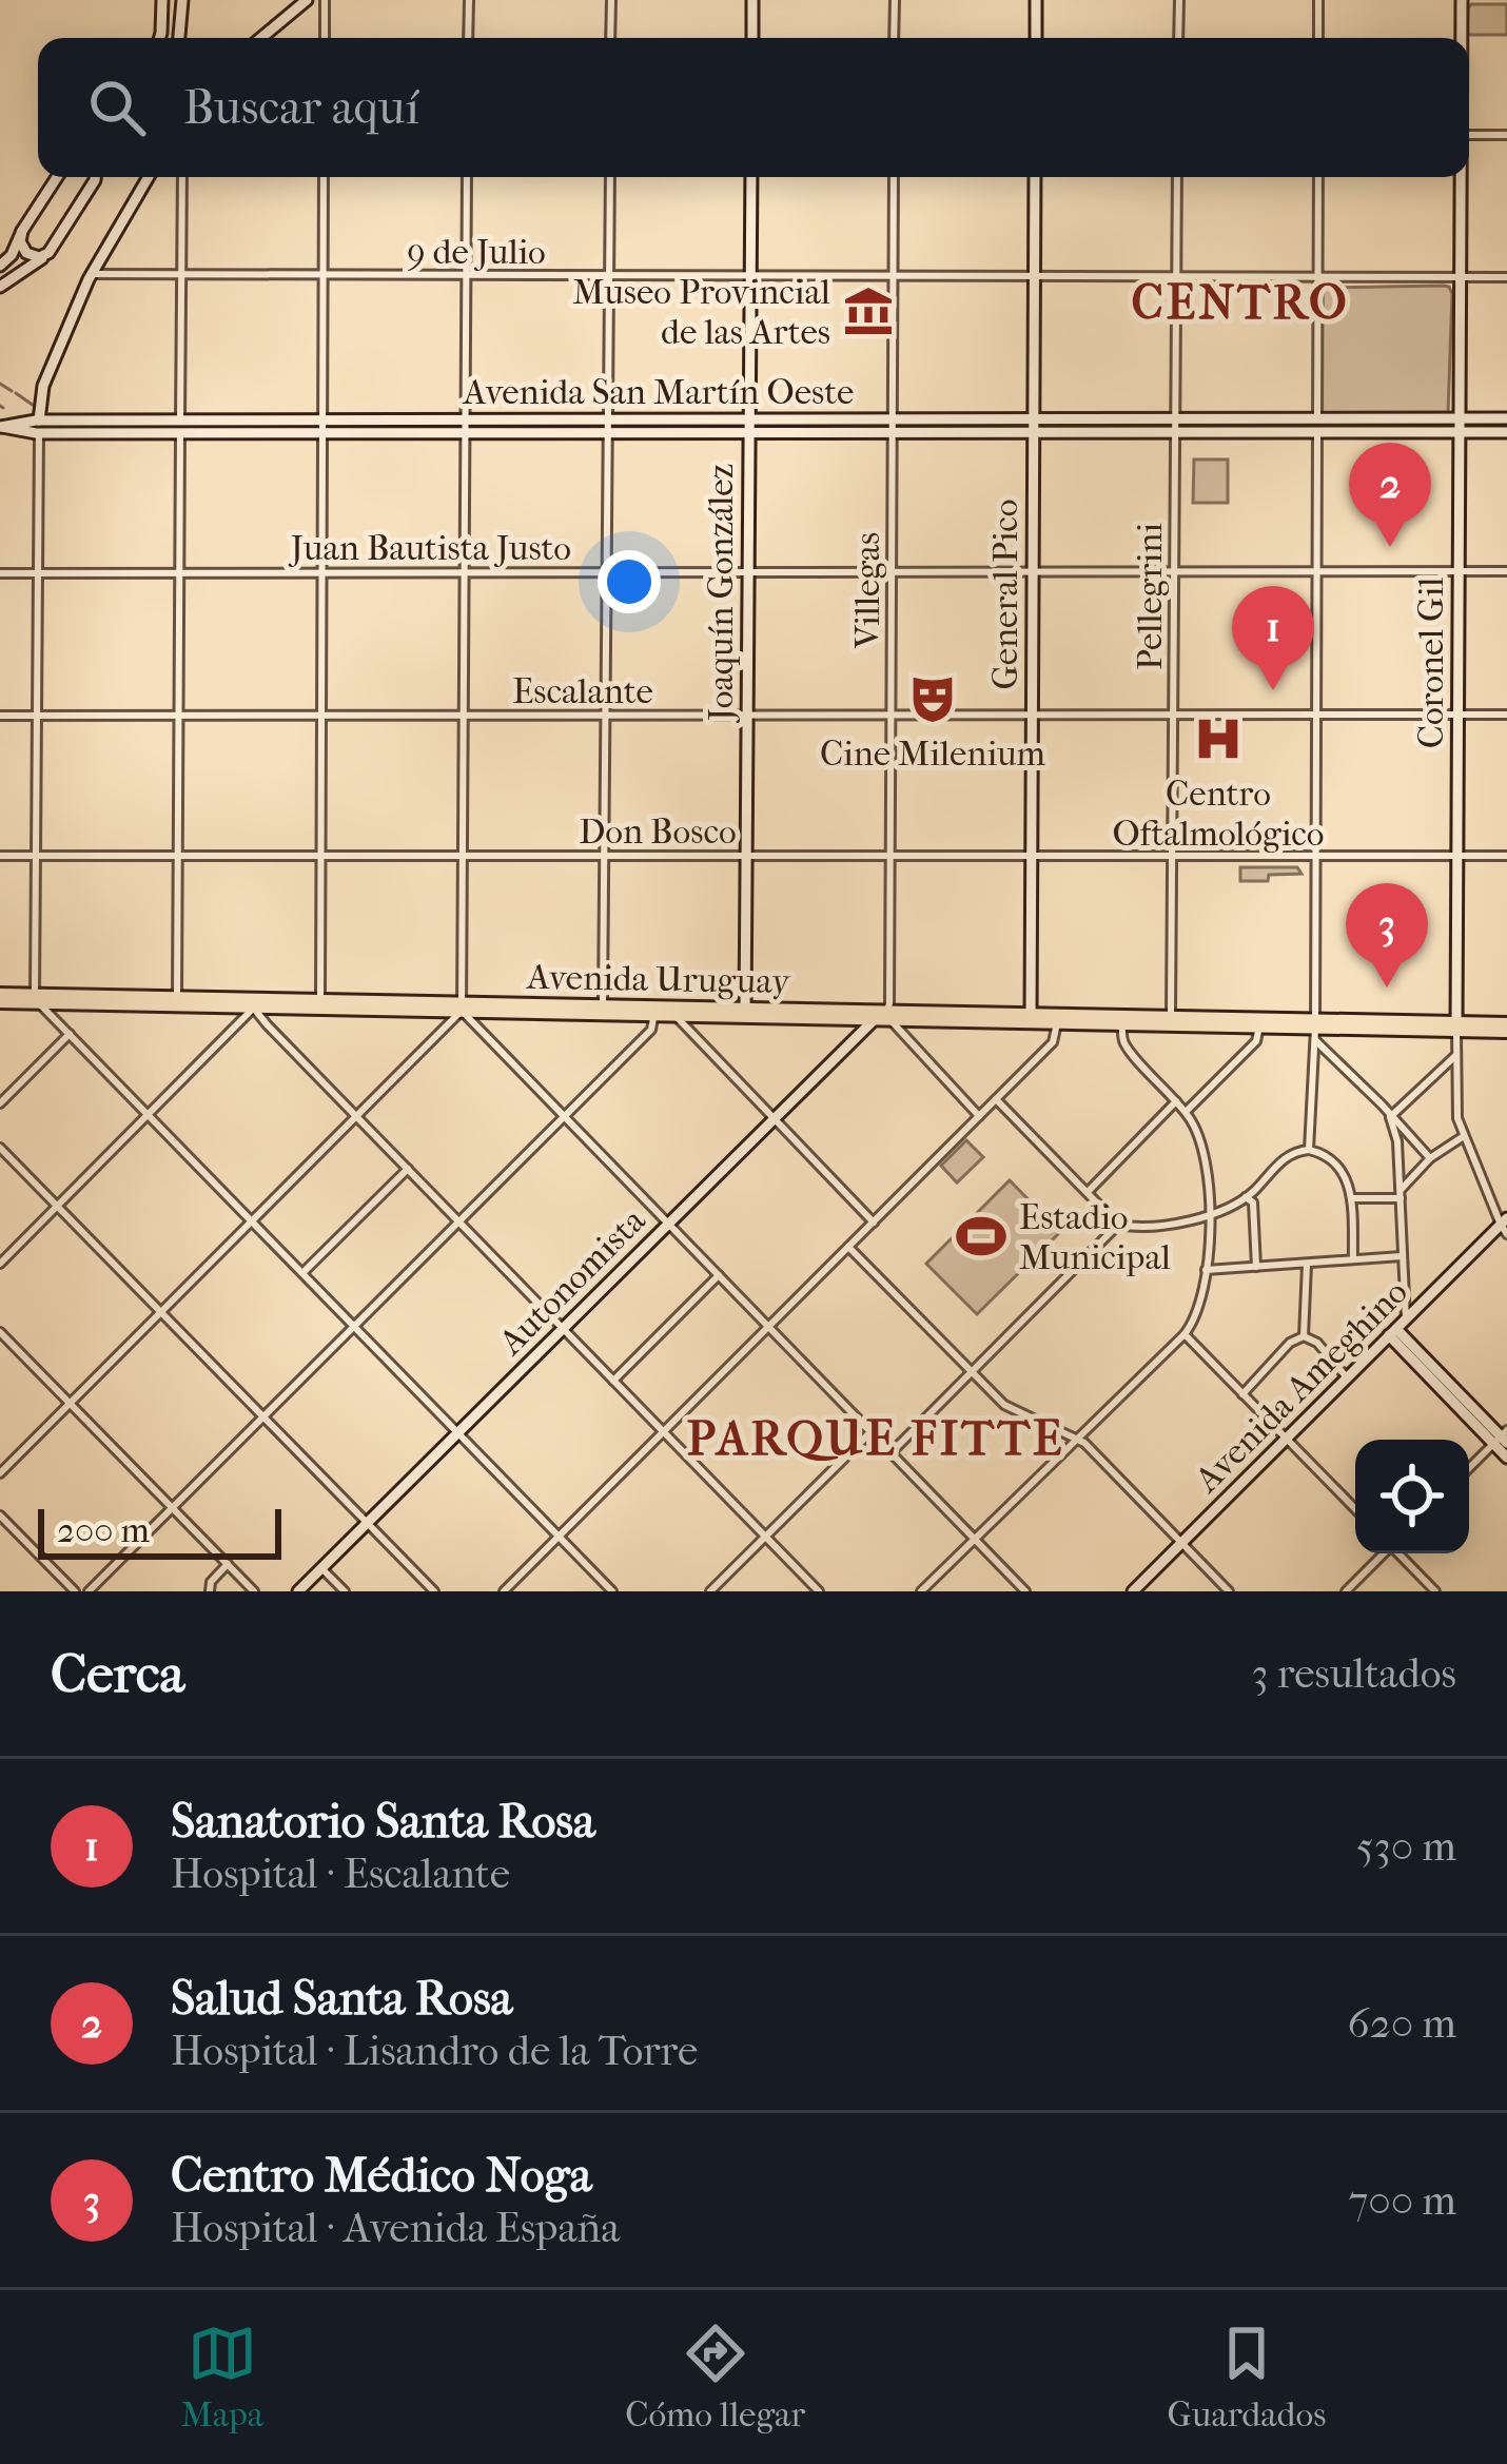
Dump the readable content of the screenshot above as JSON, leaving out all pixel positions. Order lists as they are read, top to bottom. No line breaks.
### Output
{"streets":{"main road":["Avenida San Martín Oeste","Joaquín González","General Pico","Coronel Gil","Avenida Uruguay","Autonomista","Avenida Ameghino"],"street":["9 de Julio","Juan Bautista Justo","Villegas","Pellegrini","Escalante","Don Bosco"]},"crossings":[["9 de Julio","Villegas"],["9 de Julio","Joaquín González"],["9 de Julio","General Pico"],["9 de Julio","Pellegrini"],["9 de Julio","Coronel Gil"],["Avenida San Martín Oeste","Villegas"],["Avenida San Martín Oeste","Joaquín González"],["Avenida San Martín Oeste","General Pico"],["Avenida San Martín Oeste","Pellegrini"],["Avenida San Martín Oeste","Coronel Gil"],["Juan Bautista Justo","Villegas"],["Juan Bautista Justo","Joaquín González"],["Juan Bautista Justo","General Pico"],["Juan Bautista Justo","Pellegrini"],["Juan Bautista Justo","Coronel Gil"],["Villegas","Escalante"],["Villegas","Don Bosco"],["Villegas","Avenida Uruguay"],["Villegas","Autonomista"],["Joaquín González","Escalante"],["Joaquín González","Don Bosco"],["Joaquín González","Avenida Uruguay"],["General Pico","Escalante"],["General Pico","Don Bosco"],["General Pico","Avenida Uruguay"],["Pellegrini","Escalante"],["Pellegrini","Don Bosco"],["Pellegrini","Avenida Uruguay"],["Coronel Gil","Escalante"],["Coronel Gil","Don Bosco"],["Avenida Uruguay","Autonomista"]],"districts":["CENTRO","PARQUE FITTE"],"places":{"museum":["Museo Provincial de las Artes"],"theatre":["Cine Milenium"],"hospital":["Centro Oftalmológico"],"sports":["Estadio Municipal"]},"scale_bar":"200 m","page":{"search":"Buscar aquí","pins":["2","1","3"],"scale":"200 m","heading":["Cerca","3 resultados"],"list":[{"mark":"1","name":"Sanatorio Santa Rosa","note":"Hospital · Escalante","value":"530 m"},{"mark":"2","name":"Salud Santa Rosa","note":"Hospital · Lisandro de la Torre","value":"620 m"},{"mark":"3","name":"Centro Médico Noga","note":"Hospital · Avenida España","value":"700 m"}],"nav":["Mapa","Cómo llegar","Guardados"]}}
